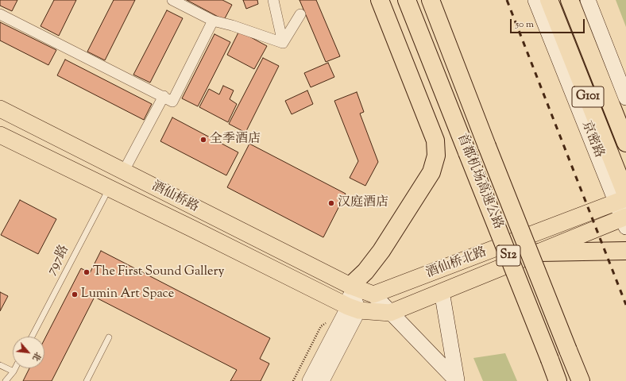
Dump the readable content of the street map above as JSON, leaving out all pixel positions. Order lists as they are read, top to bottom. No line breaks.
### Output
{"streets":{"highway":["G101","首都机场高速公路","S12"],"main road":["京密路","酒仙桥路","酒仙桥北路"],"lane":["797路"]},"crossings":[["G101","京密路"],["G101","酒仙桥北路"],["京密路","酒仙桥北路"],["酒仙桥路","797路"],["酒仙桥路","酒仙桥北路"]],"places":["全季酒店","汉庭酒店","The First Sound Gallery","Lumin Art Space"],"scale_bar":"50 m","north":"bottom right"}
